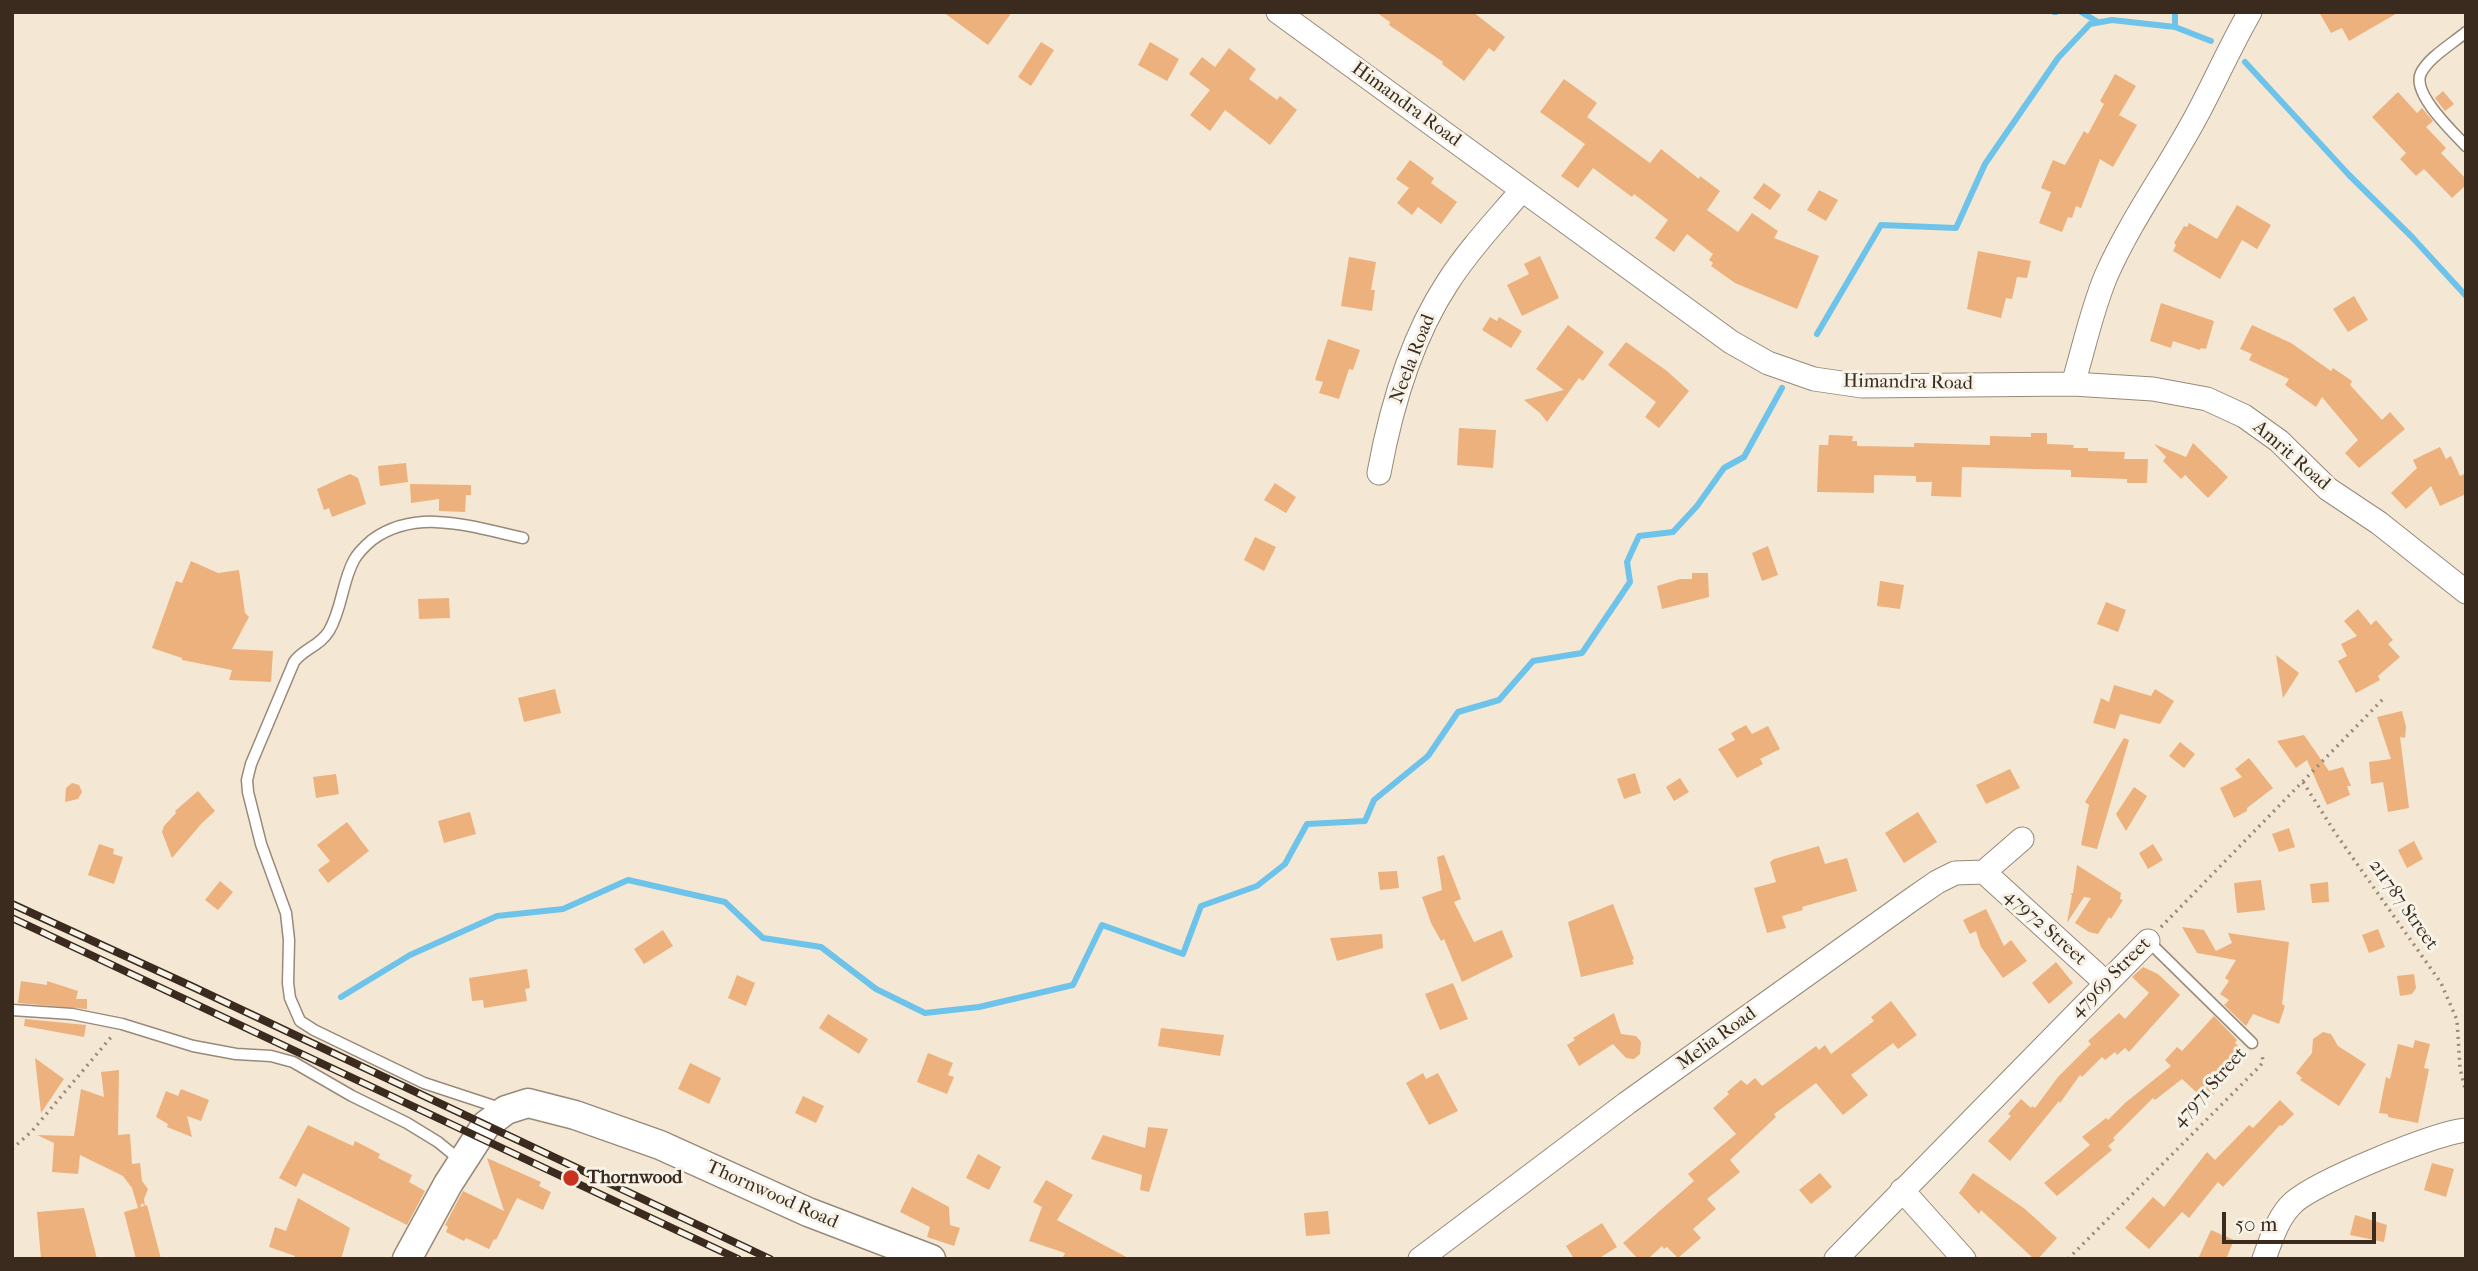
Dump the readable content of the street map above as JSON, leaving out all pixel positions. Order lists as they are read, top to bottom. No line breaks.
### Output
{"streets":{"street":["Himandra Road","Neela Road","Amrit Road","47972 Street","47969 Street","Melia Road","Thornwood Road"],"lane":["47971 Street"],"path":["211787 Street"]},"crossings":[["Himandra Road","Neela Road"],["Himandra Road","Amrit Road"],["211787 Street","47969 Street"],["47972 Street","47969 Street"],["47972 Street","Melia Road"],["47969 Street","47971 Street"]],"places":["Thornwood"],"scale_bar":"50 m"}
